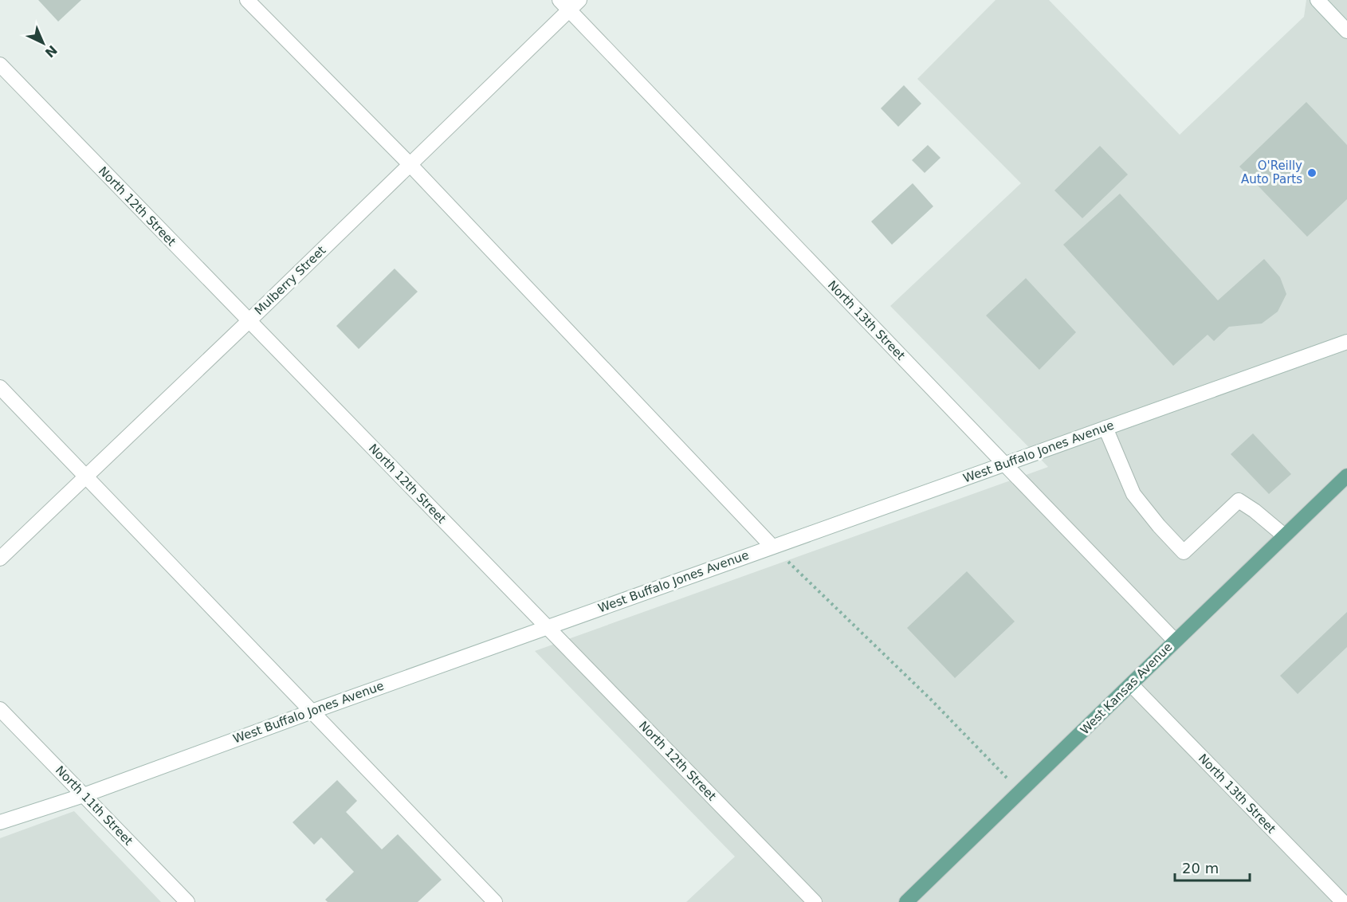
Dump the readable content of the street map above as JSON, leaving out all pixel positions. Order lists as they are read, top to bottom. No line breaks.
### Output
{"streets":{"main road":["West Kansas Avenue"],"street":["North 12th Street","Mulberry Street","North 13th Street","West Buffalo Jones Avenue","North 11th Street"]},"crossings":[["North 12th Street","Mulberry Street"],["North 12th Street","West Buffalo Jones Avenue"],["Mulberry Street","North 13th Street"],["North 13th Street","West Buffalo Jones Avenue"],["North 13th Street","West Kansas Avenue"],["West Buffalo Jones Avenue","North 11th Street"]],"places":["O'Reilly Auto Parts"],"scale_bar":"20 m","north":"bottom right"}
